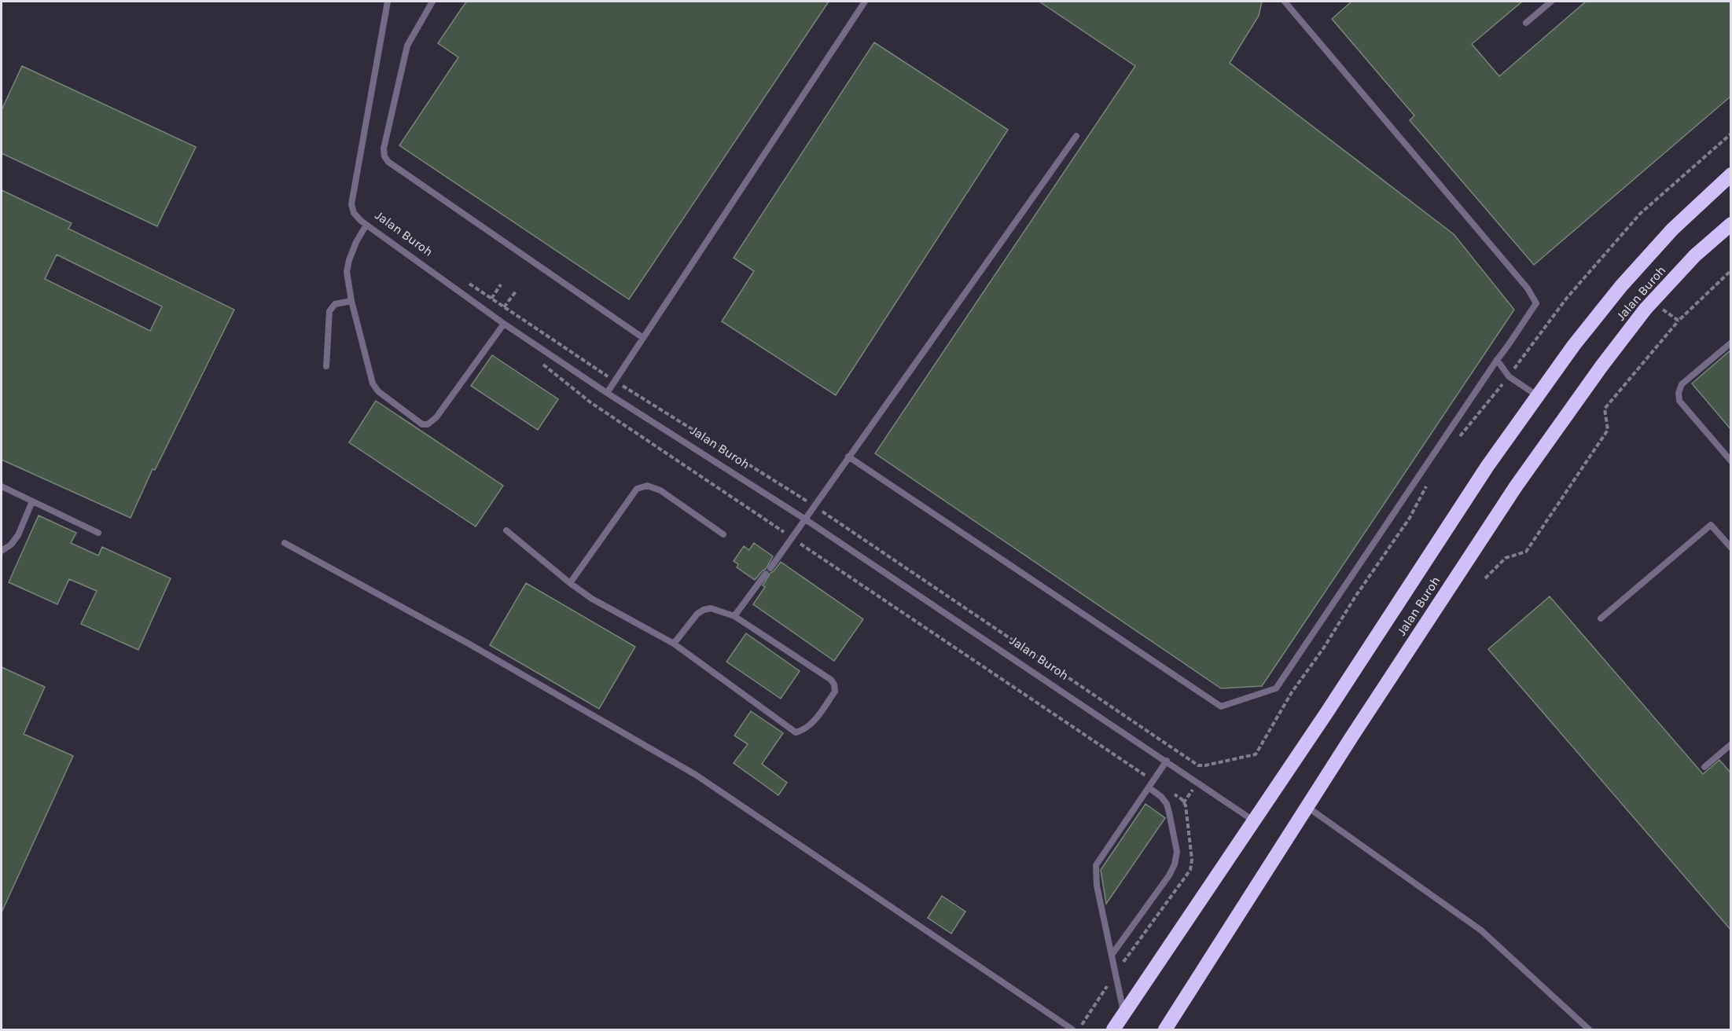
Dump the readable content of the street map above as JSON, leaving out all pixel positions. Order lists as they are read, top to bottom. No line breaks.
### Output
{"streets":{"highway":["Jalan Buroh"]}}
